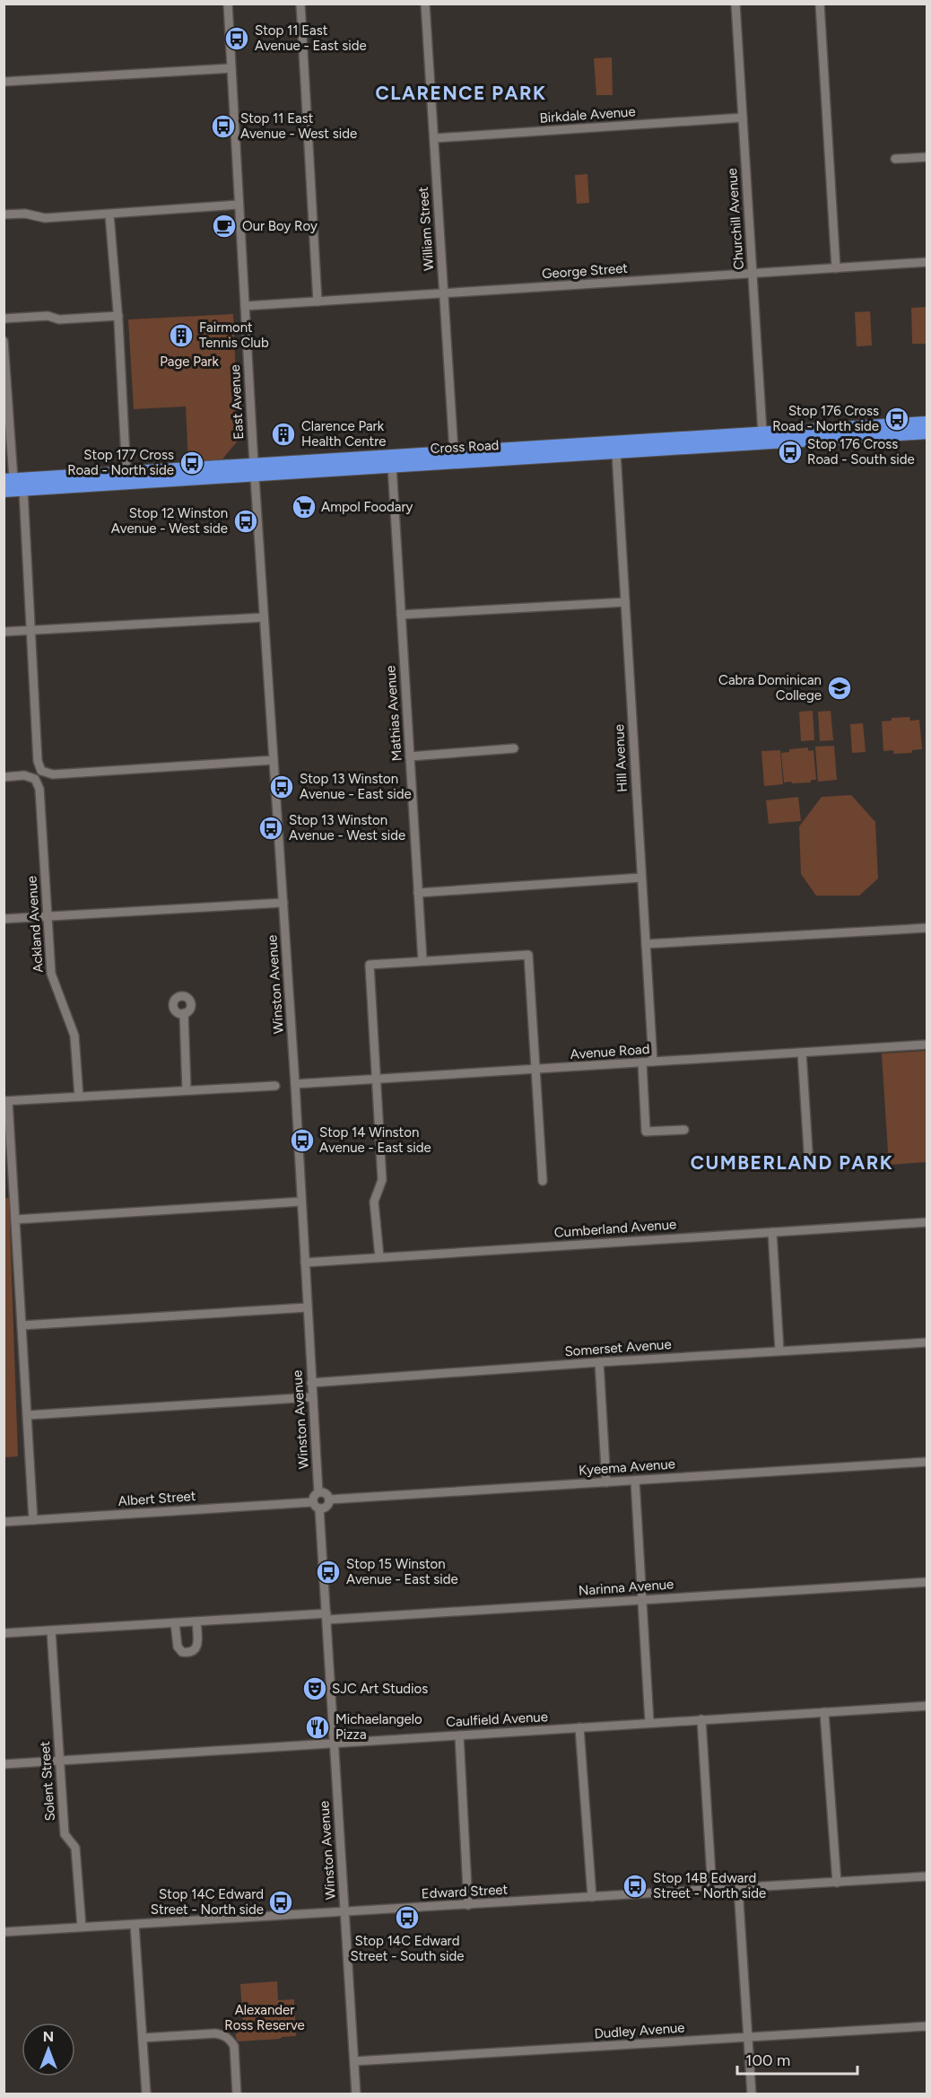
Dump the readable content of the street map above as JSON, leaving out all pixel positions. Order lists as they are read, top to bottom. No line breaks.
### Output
{"streets":{"highway":["Cross Road"],"street":["Birkdale Avenue","Churchill Avenue","William Street","George Street","East Avenue","Mathias Avenue","Hill Avenue","Ackland Avenue","Winston Avenue","Avenue Road","Cumberland Avenue","Somerset Avenue","Kyeema Avenue","Albert Street","Narinna Avenue","Caulfield Avenue","Solent Street","Edward Street","Dudley Avenue"]},"crossings":[["Birkdale Avenue","Churchill Avenue"],["Birkdale Avenue","William Street"],["Churchill Avenue","George Street"],["Churchill Avenue","Cross Road"],["William Street","George Street"],["William Street","Cross Road"],["George Street","East Avenue"],["East Avenue","Cross Road"],["East Avenue","Winston Avenue"],["Cross Road","Mathias Avenue"],["Cross Road","Hill Avenue"],["Cross Road","Winston Avenue"],["Hill Avenue","Avenue Road"],["Winston Avenue","Avenue Road"],["Winston Avenue","Cumberland Avenue"],["Winston Avenue","Somerset Avenue"],["Winston Avenue","Kyeema Avenue"],["Winston Avenue","Albert Street"],["Winston Avenue","Narinna Avenue"],["Winston Avenue","Caulfield Avenue"],["Winston Avenue","Edward Street"],["Winston Avenue","Dudley Avenue"],["Kyeema Avenue","Albert Street"],["Narinna Avenue","Solent Street"],["Caulfield Avenue","Solent Street"],["Solent Street","Edward Street"]],"districts":["CLARENCE PARK","CUMBERLAND PARK"],"parks":["Page Park","Alexander Ross Reserve"],"places":{"bus stop":["Stop 11 East Avenue - East side","Stop 11 East Avenue - West side","Stop 176 Cross Road - North side","Stop 176 Cross Road - South side","Stop 177 Cross Road - North side","Stop 12 Winston Avenue - West side","Stop 13 Winston Avenue - East side","Stop 13 Winston Avenue - West side","Stop 14 Winston Avenue - East side","Stop 15 Winston Avenue - East side","Stop 14B Edward Street - North side","Stop 14C Edward Street - North side","Stop 14C Edward Street - South side"],"cafe":["Our Boy Roy"],"building":["Fairmont Tennis Club","Clarence Park Health Centre"],"supermarket":["Ampol Foodary"],"school or university":["Cabra Dominican College"],"theatre":["SJC Art Studios"],"restaurant":["Michaelangelo Pizza"]},"scale_bar":"100 m","north":"top"}
